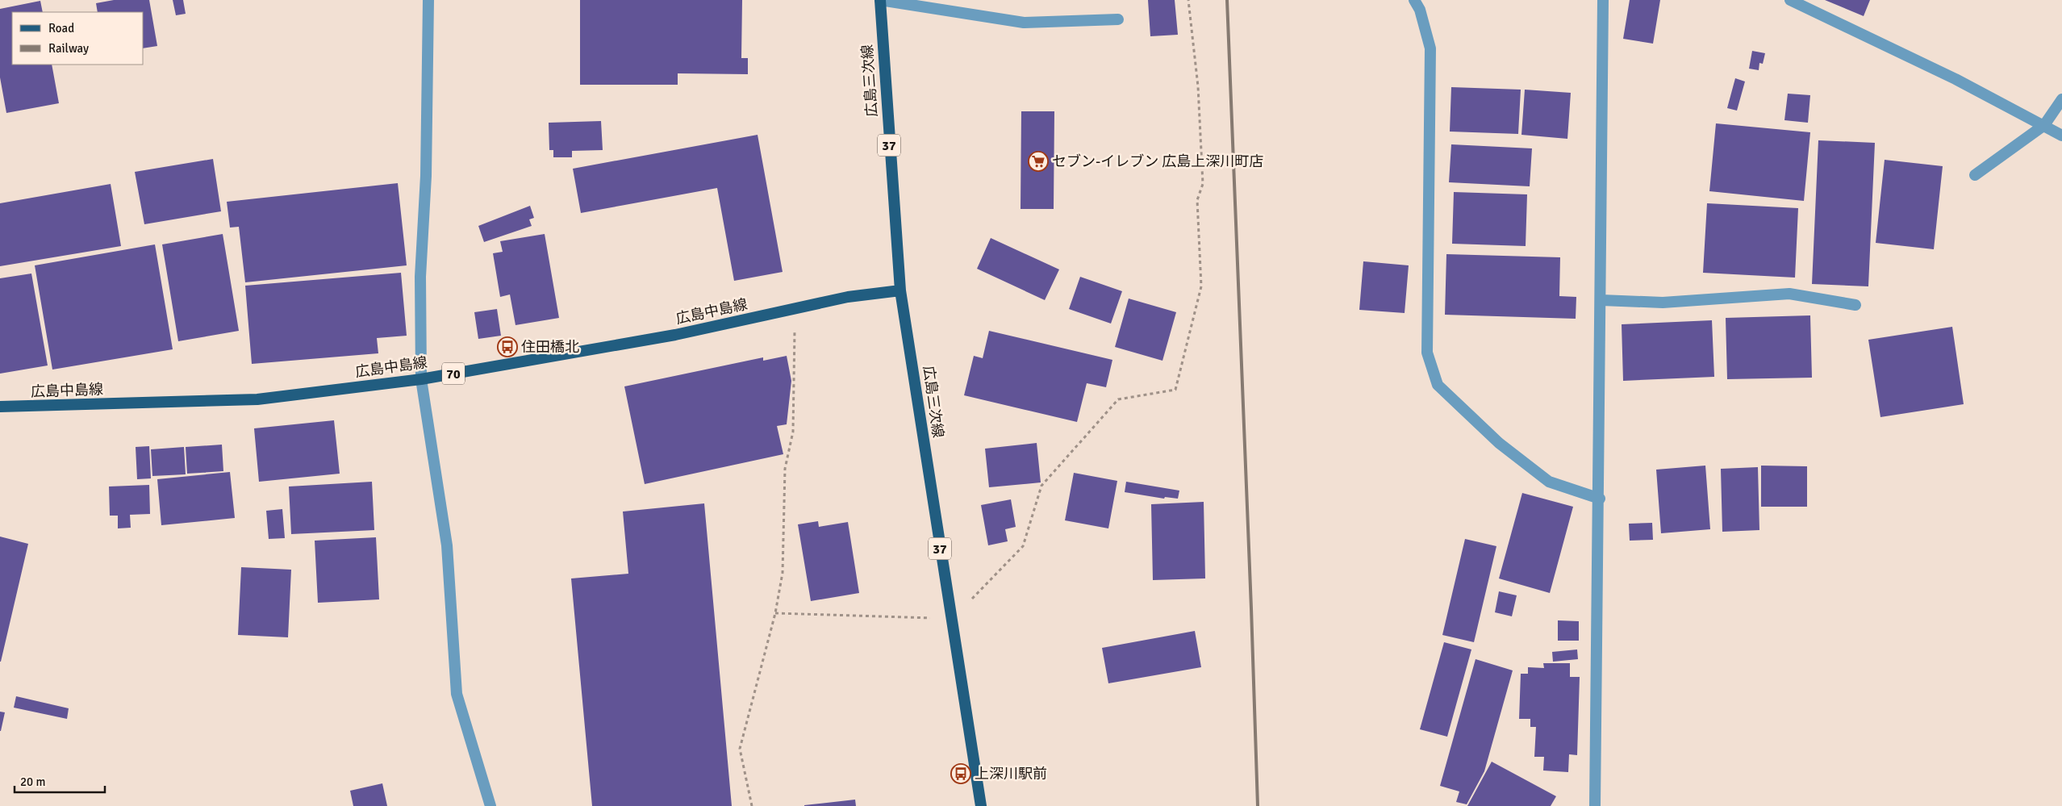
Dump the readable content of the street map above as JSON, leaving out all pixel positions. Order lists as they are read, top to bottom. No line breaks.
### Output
{"streets":{"main road":["広島三次線","37","広島中島線","70"]},"crossings":[["広島三次線","広島中島線"]],"places":{"supermarket":["セブン-イレブン 広島上深川町店"],"bus stop":["住田橋北","上深川駅前"]},"legend":["Road","Railway"],"scale_bar":"20 m"}
